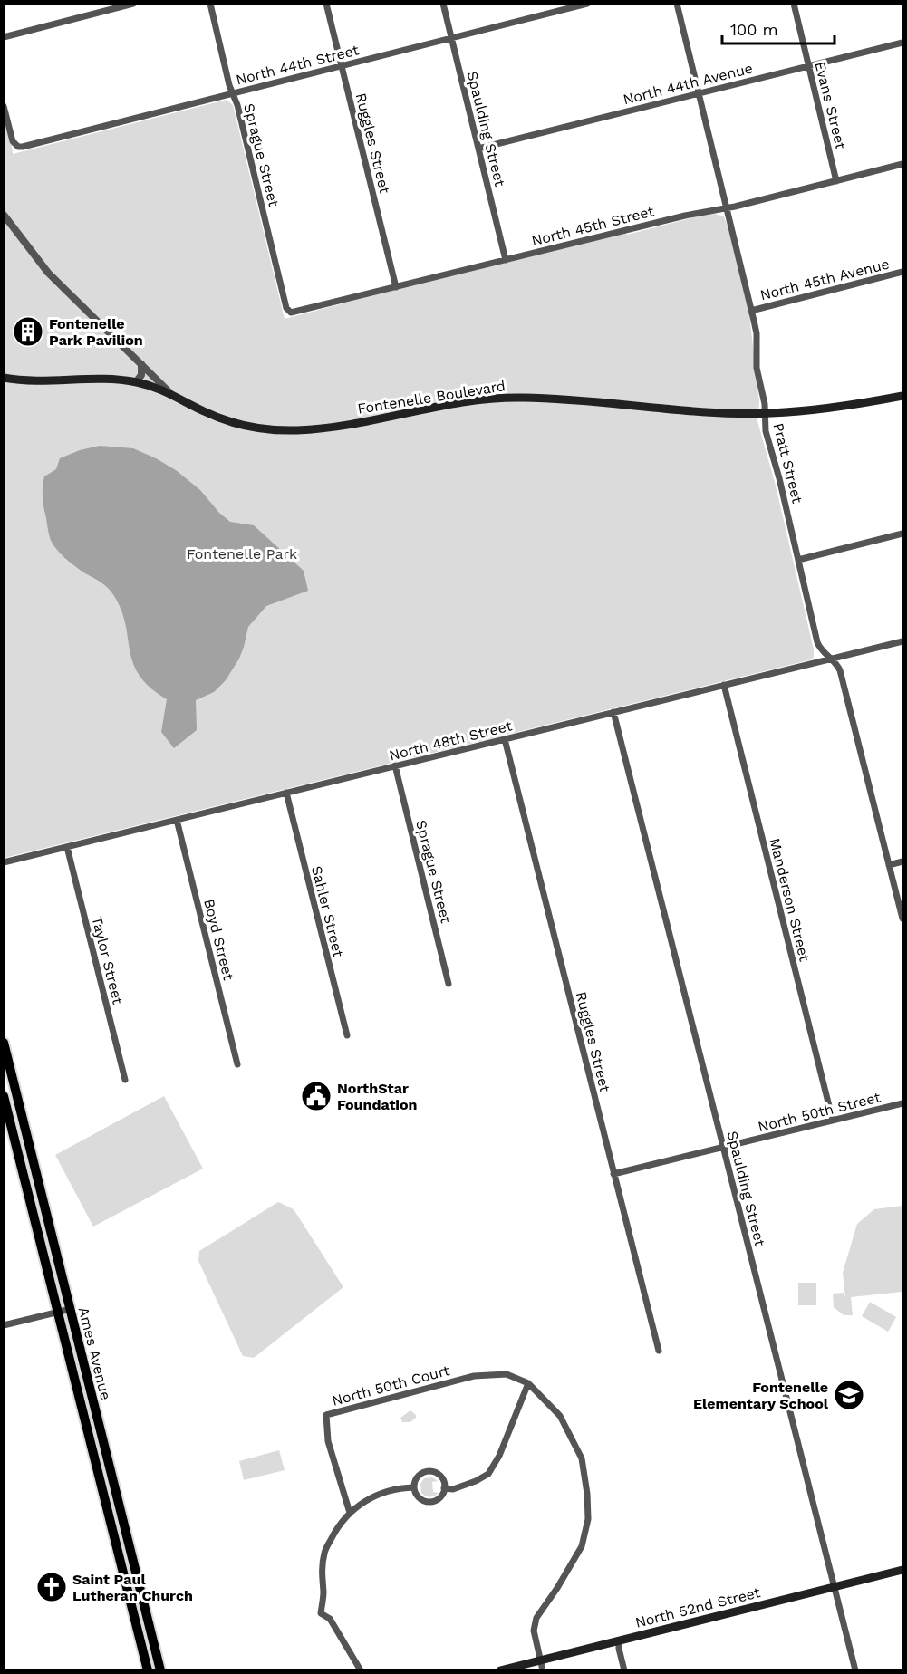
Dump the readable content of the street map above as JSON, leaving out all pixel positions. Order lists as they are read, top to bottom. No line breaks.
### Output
{"streets":{"main road":["Fontenelle Boulevard","Ames Avenue","North 52nd Street"],"street":["North 44th Street","North 44th Avenue","Evans Street","Spaulding Street","Ruggles Street","Sprague Street","North 45th Street","North 45th Avenue","Pratt Street","North 48th Street","Manderson Street","Sahler Street","Boyd Street","Taylor Street","North 50th Street","North 50th Court"]},"crossings":[["North 44th Street","Spaulding Street"],["North 44th Street","Ruggles Street"],["North 44th Street","Sprague Street"],["North 44th Avenue","Evans Street"],["North 44th Avenue","Spaulding Street"],["North 44th Avenue","Pratt Street"],["Evans Street","North 45th Street"],["Spaulding Street","North 45th Street"],["Spaulding Street","North 48th Street"],["Spaulding Street","North 50th Street"],["Spaulding Street","North 52nd Street"],["Ruggles Street","North 45th Street"],["Ruggles Street","North 48th Street"],["Ruggles Street","North 50th Street"],["Sprague Street","North 45th Street"],["Sprague Street","North 48th Street"],["North 45th Street","Pratt Street"],["North 45th Avenue","Pratt Street"],["Fontenelle Boulevard","Pratt Street"],["Pratt Street","North 48th Street"],["North 48th Street","Manderson Street"],["North 48th Street","Sahler Street"],["North 48th Street","Boyd Street"],["North 48th Street","Taylor Street"],["Manderson Street","North 50th Street"]],"parks":["Fontenelle Park"],"places":{"building":["Fontenelle Park Pavilion"],"public building":["NorthStar Foundation"],"school or university":["Fontenelle Elementary School"],"church":["Saint Paul Lutheran Church"]},"scale_bar":"100 m"}
